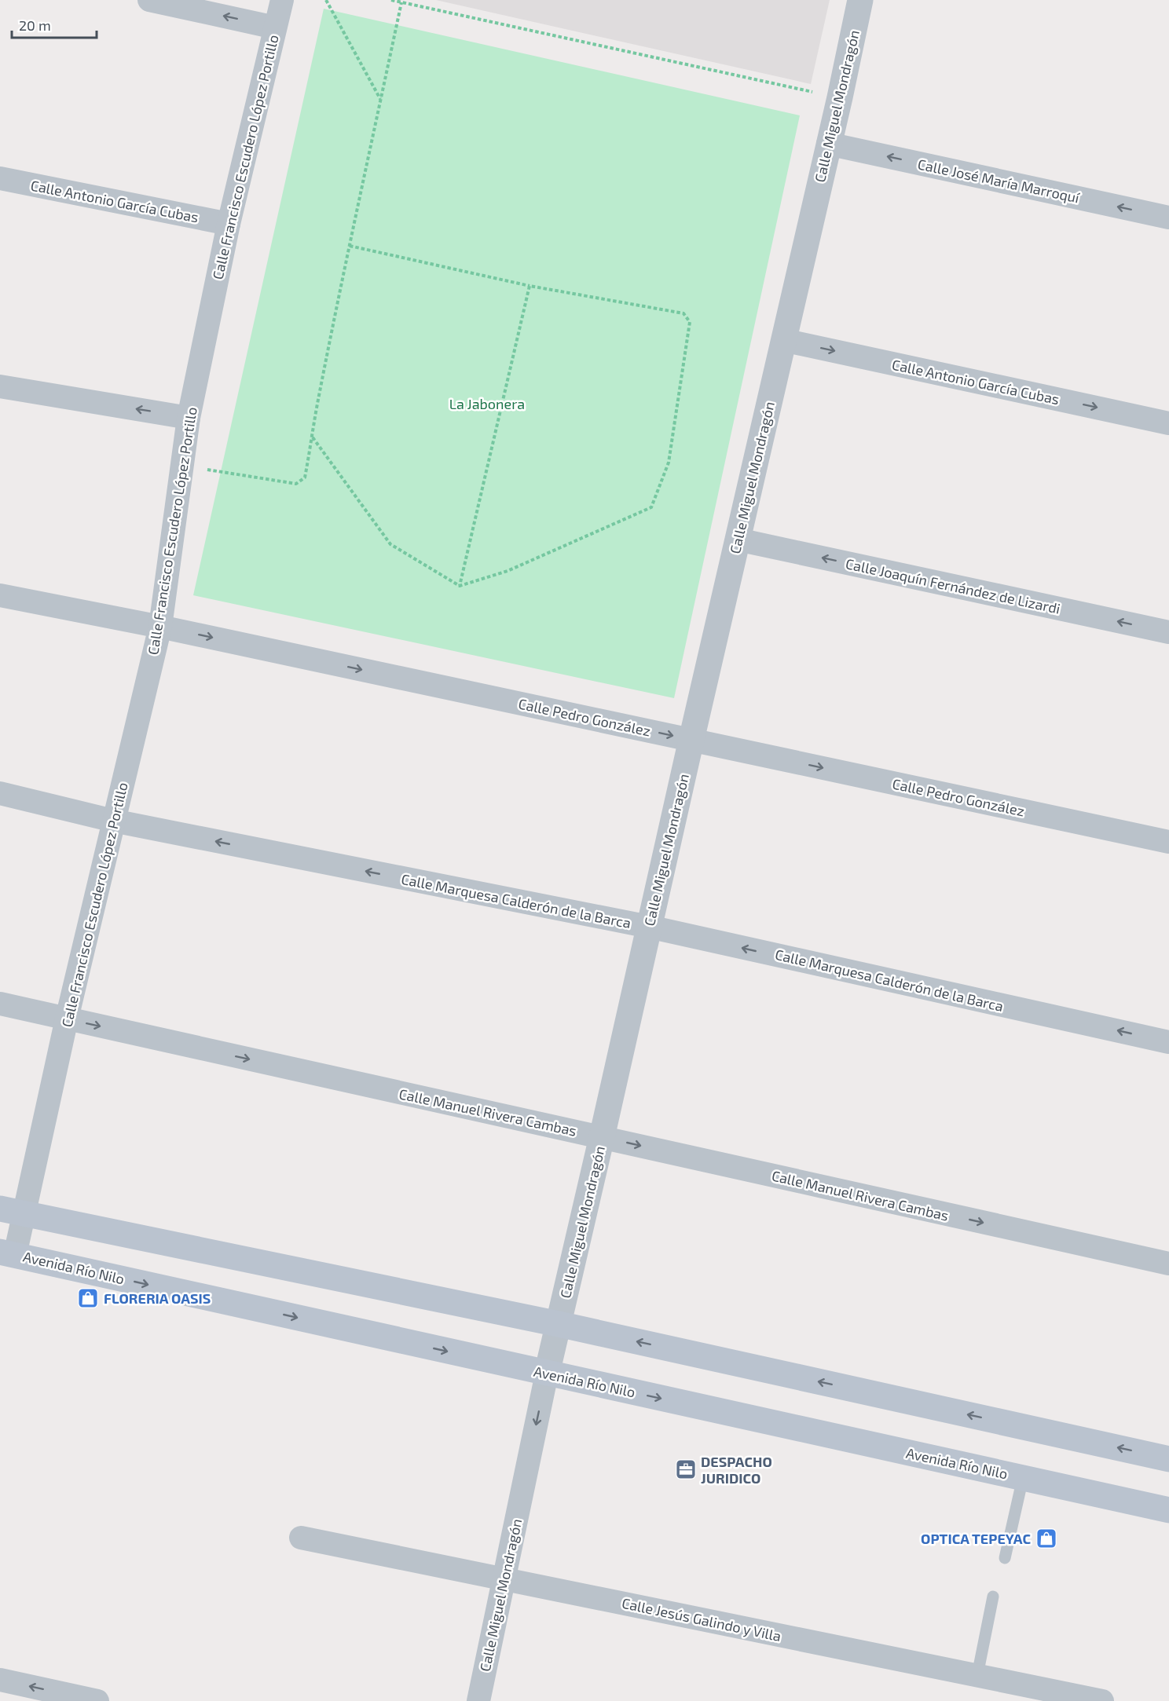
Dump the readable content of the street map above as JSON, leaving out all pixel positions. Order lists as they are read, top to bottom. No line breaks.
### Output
{"streets":{"main road":["Avenida Río Nilo"],"street":["Calle Miguel Mondragón","Calle Francisco Escudero López Portillo","Calle José María Marroquí","Calle Antonio García Cubas","Calle Joaquín Fernández de Lizardi","Calle Pedro González","Calle Marquesa Calderón de la Barca","Calle Manuel Rivera Cambas","Calle Jesús Galindo y Villa"]},"crossings":[["Calle Miguel Mondragón","Calle José María Marroquí"],["Calle Miguel Mondragón","Calle Antonio García Cubas"],["Calle Miguel Mondragón","Calle Joaquín Fernández de Lizardi"],["Calle Miguel Mondragón","Calle Pedro González"],["Calle Miguel Mondragón","Calle Marquesa Calderón de la Barca"],["Calle Miguel Mondragón","Calle Manuel Rivera Cambas"],["Calle Miguel Mondragón","Avenida Río Nilo"],["Calle Miguel Mondragón","Calle Jesús Galindo y Villa"],["Calle Francisco Escudero López Portillo","Calle Antonio García Cubas"],["Calle Francisco Escudero López Portillo","Calle Pedro González"],["Calle Francisco Escudero López Portillo","Calle Marquesa Calderón de la Barca"],["Calle Francisco Escudero López Portillo","Calle Manuel Rivera Cambas"],["Calle Francisco Escudero López Portillo","Avenida Río Nilo"]],"one_way":["Calle José María Marroquí","Calle Antonio García Cubas","Calle Joaquín Fernández de Lizardi","Calle Pedro González","Calle Marquesa Calderón de la Barca","Calle Manuel Rivera Cambas"],"parks":["La Jabonera"],"places":{"shop":["FLORERIA OASIS","OPTICA TEPEYAC"],"office":["DESPACHO JURIDICO"]},"scale_bar":"20 m"}
